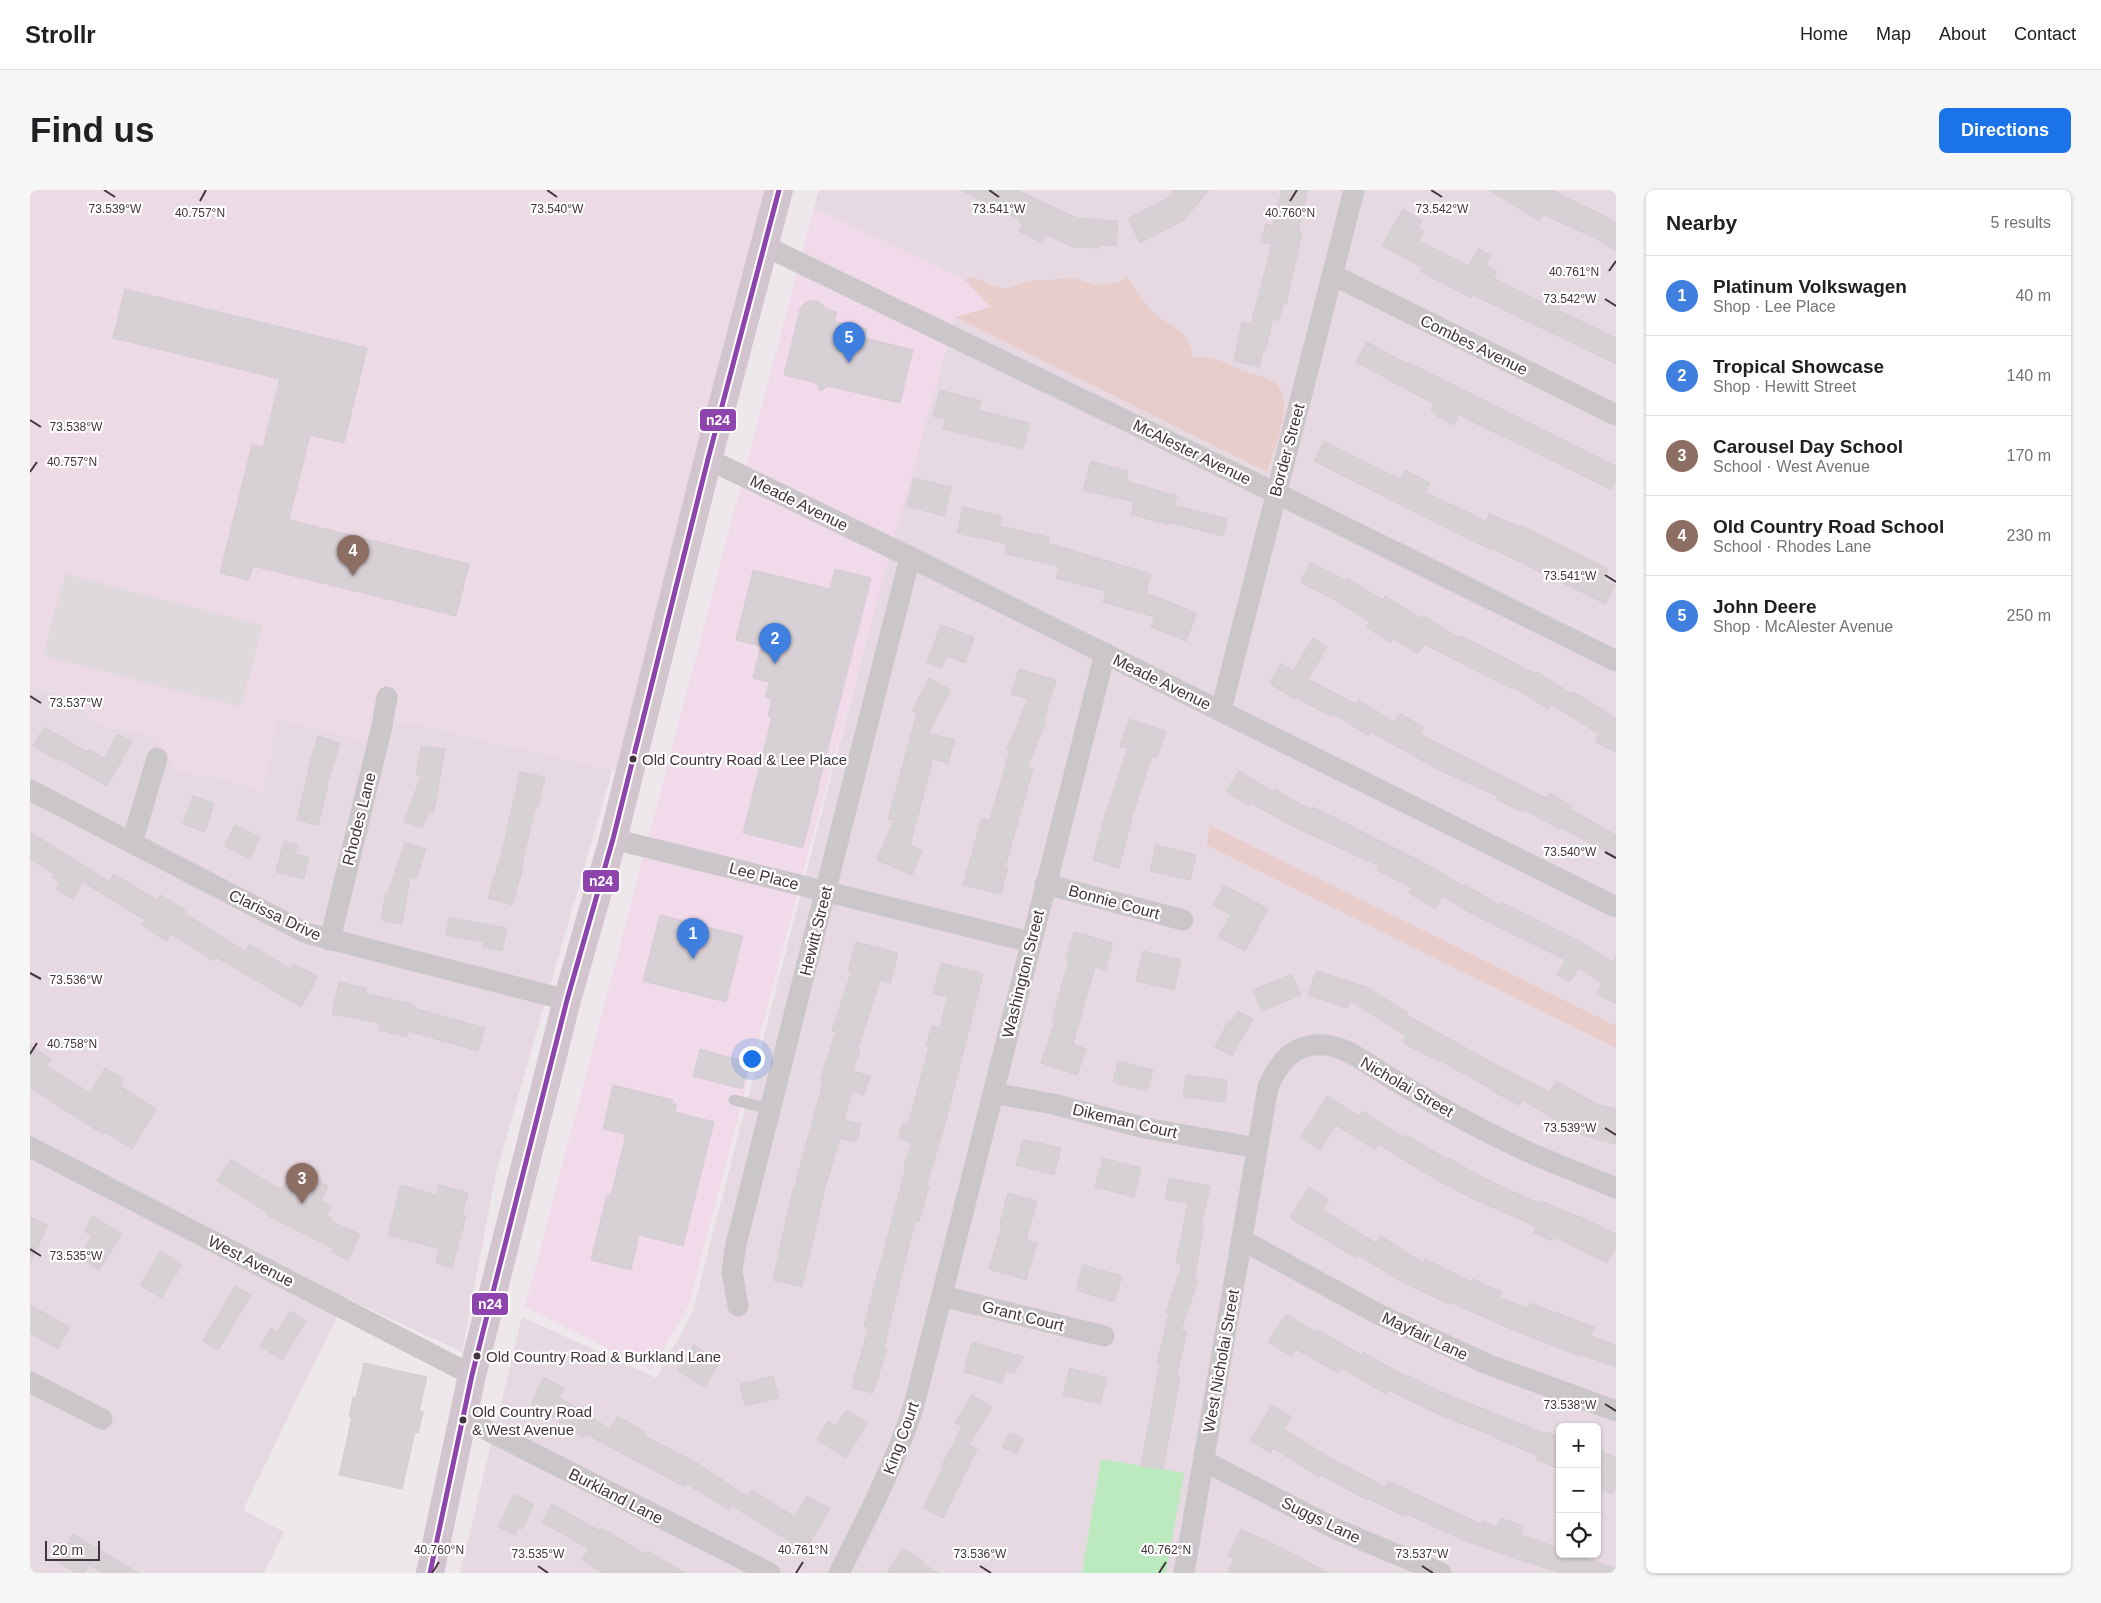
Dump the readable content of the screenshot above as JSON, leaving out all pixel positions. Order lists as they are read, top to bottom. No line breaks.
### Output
{"streets":{"street":["Combes Avenue","Border Street","McAlester Avenue","Meade Avenue","Rhodes Lane","Lee Place","Bonnie Court","Clarissa Drive","Hewitt Street","Washington Street","Nicholai Street","Dikeman Court","West Avenue","Grant Court","Mayfair Lane","West Nicholai Street","King Court","Burkland Lane","Suggs Lane"]},"crossings":[["Combes Avenue","Border Street"],["Border Street","McAlester Avenue"],["Border Street","Meade Avenue"],["Meade Avenue","Hewitt Street"],["Meade Avenue","Washington Street"],["Rhodes Lane","Clarissa Drive"],["Lee Place","Hewitt Street"],["Lee Place","Washington Street"],["Bonnie Court","Washington Street"],["Washington Street","Dikeman Court"],["Washington Street","Grant Court"],["Washington Street","King Court"],["Nicholai Street","Dikeman Court"],["Nicholai Street","West Nicholai Street"],["Dikeman Court","West Nicholai Street"],["Grant Court","King Court"],["Mayfair Lane","West Nicholai Street"],["West Nicholai Street","Suggs Lane"]],"places":["Old Country Road & Lee Place","Old Country Road & Burkland Lane","Old Country Road & West Avenue"],"lines":["transit line n24"],"scale_bar":"20 m","page":{"header":"Strollr","nav":["Home","Map","About","Contact"],"buttons":"Directions","title":"Find us","heading":["Nearby","5 results"],"list":[{"mark":"1","name":"Platinum Volkswagen","note":"Shop · Lee Place","value":"40 m"},{"mark":"2","name":"Tropical Showcase","note":"Shop · Hewitt Street","value":"140 m"},{"mark":"3","name":"Carousel Day School","note":"School · West Avenue","value":"170 m"},{"mark":"4","name":"Old Country Road School","note":"School · Rhodes Lane","value":"230 m"},{"mark":"5","name":"John Deere","note":"Shop · McAlester Avenue","value":"250 m"}],"pins":["5","4","2","1","3"],"map_buttons":["+","−"],"scale":"20 m"},"coordinates":["73.539°W","73.540°W","73.541°W","73.542°W","40.757°N","40.760°N","40.761°N","73.538°W","73.537°W","73.536°W","40.758°N","73.535°W","40.762°N"]}
